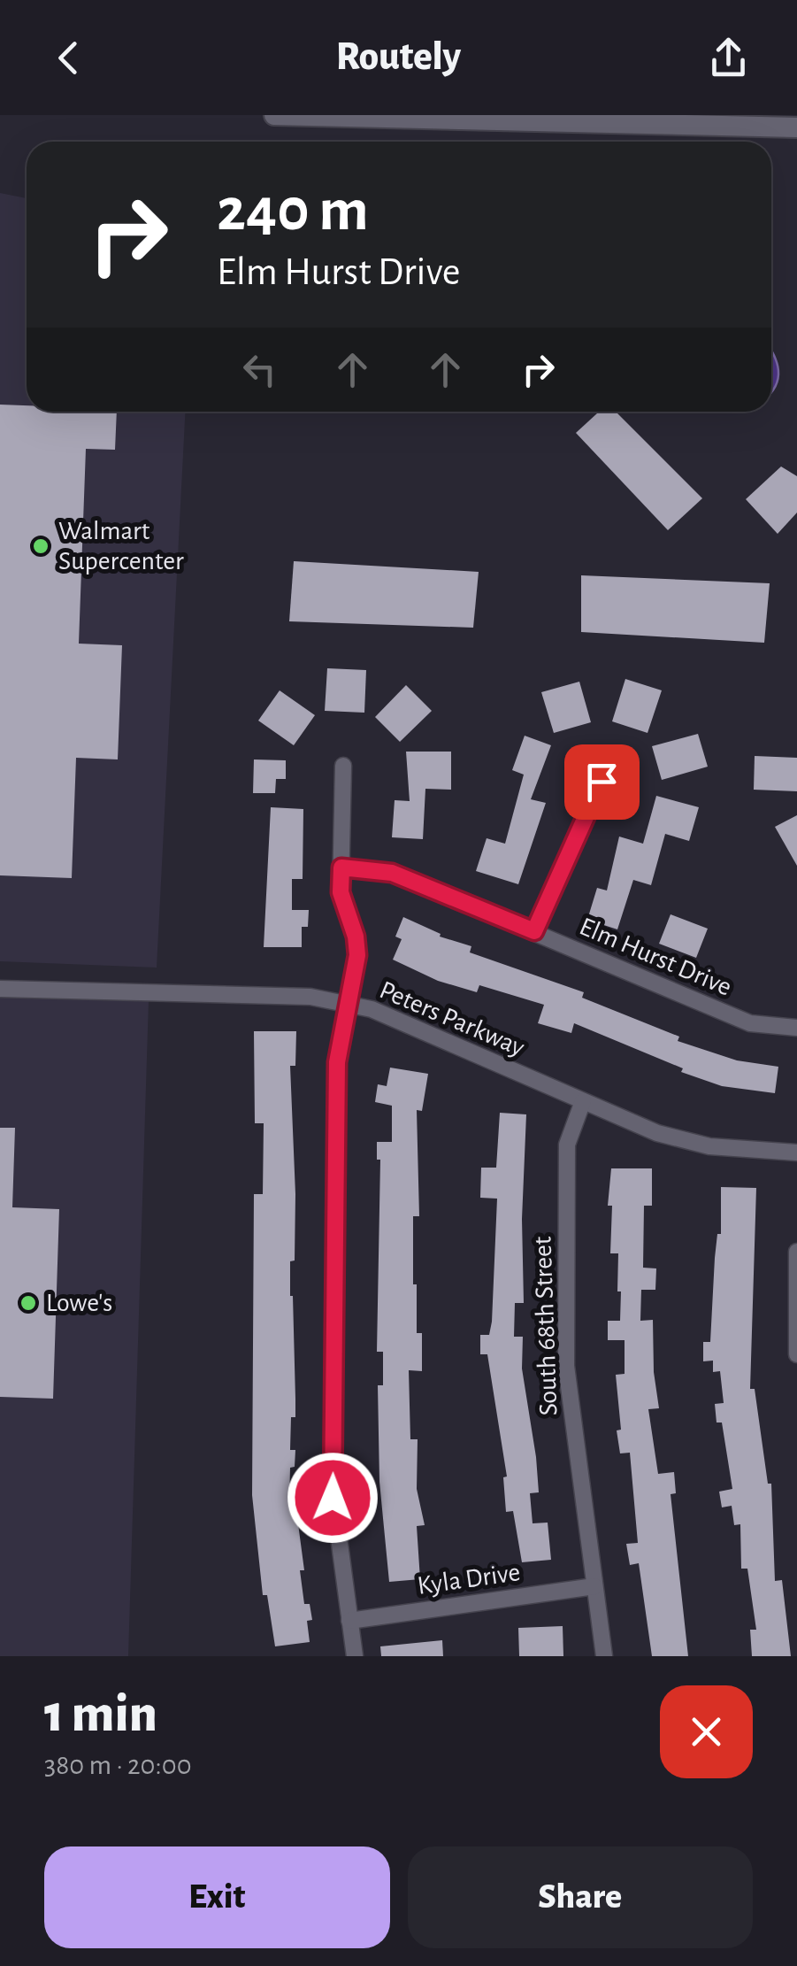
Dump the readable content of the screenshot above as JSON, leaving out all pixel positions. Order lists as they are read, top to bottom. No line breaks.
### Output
{"streets":{"street":["Elm Hurst Drive","Peters Parkway","South 68th Street","Kyla Drive"]},"crossings":[["Peters Parkway","South 68th Street"],["South 68th Street","Kyla Drive"]],"places":["Walmart Supercenter","Lowe's"],"page":{"header":"Routely","turn":["240 m","Elm Hurst Drive"],"heading":["1 min","380 m · 20:00"],"buttons":["Exit","Share"]}}
